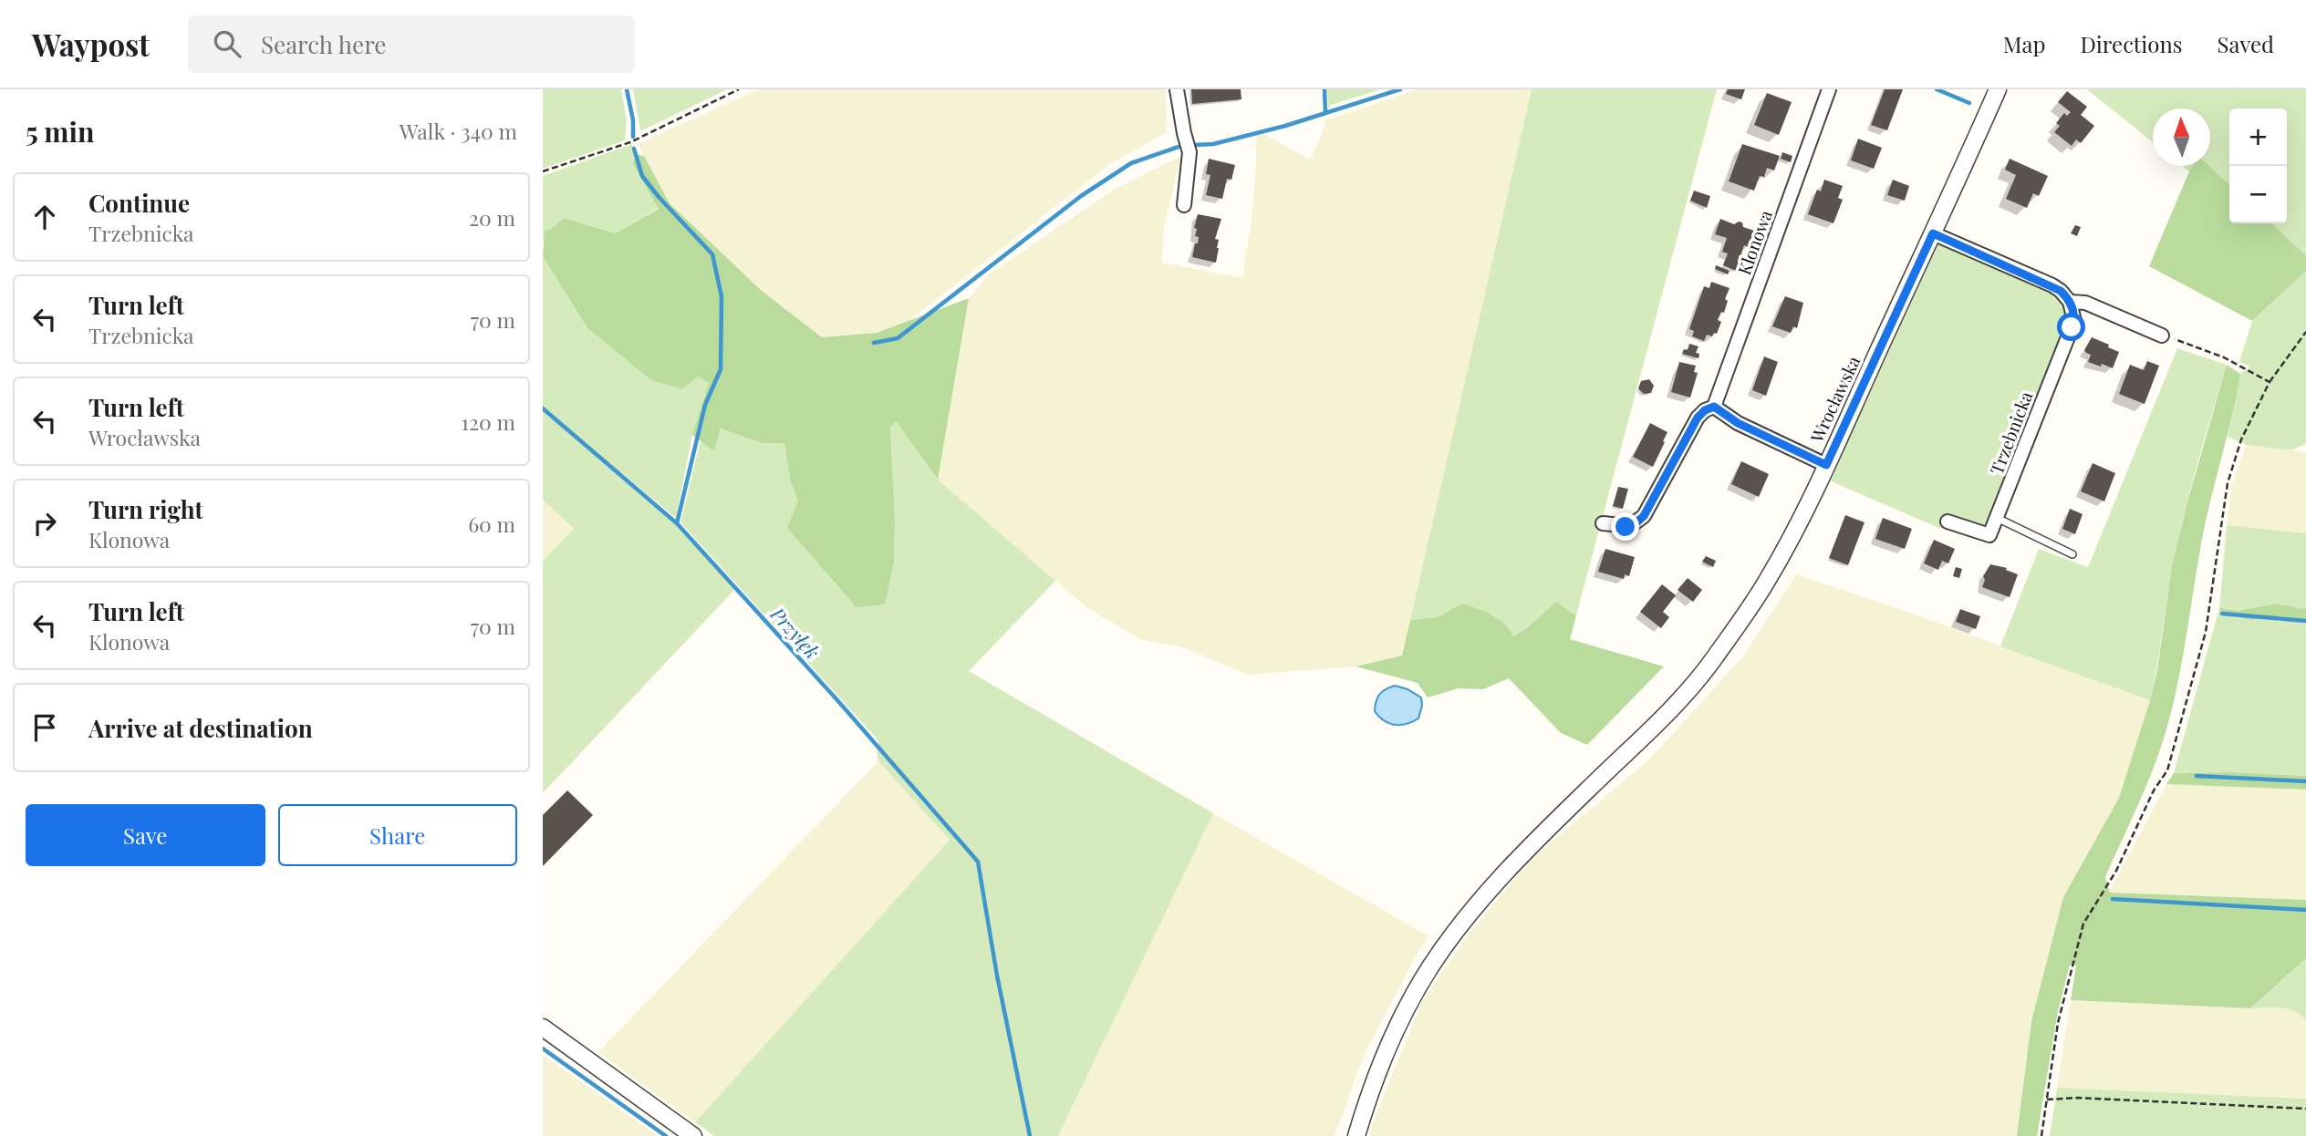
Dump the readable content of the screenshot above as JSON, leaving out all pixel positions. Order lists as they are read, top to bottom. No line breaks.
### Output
{"streets":{"street":["Klonowa","Wrocławska","Trzebnicka"]},"water":["Przyłęk"],"north":"top","page":{"header":"Waypost","search":"Search here","nav":["Map","Directions","Saved"],"heading":["5 min","Walk · 340 m"],"map_buttons":["+","−"],"list":[["Continue","Trzebnicka","20 m"],["Turn left","Trzebnicka","70 m"],["Turn left","Wrocławska","120 m"],["Turn right","Klonowa","60 m"],["Turn left","Klonowa","70 m"],"Arrive at destination"],"buttons":["Save","Share"]}}
